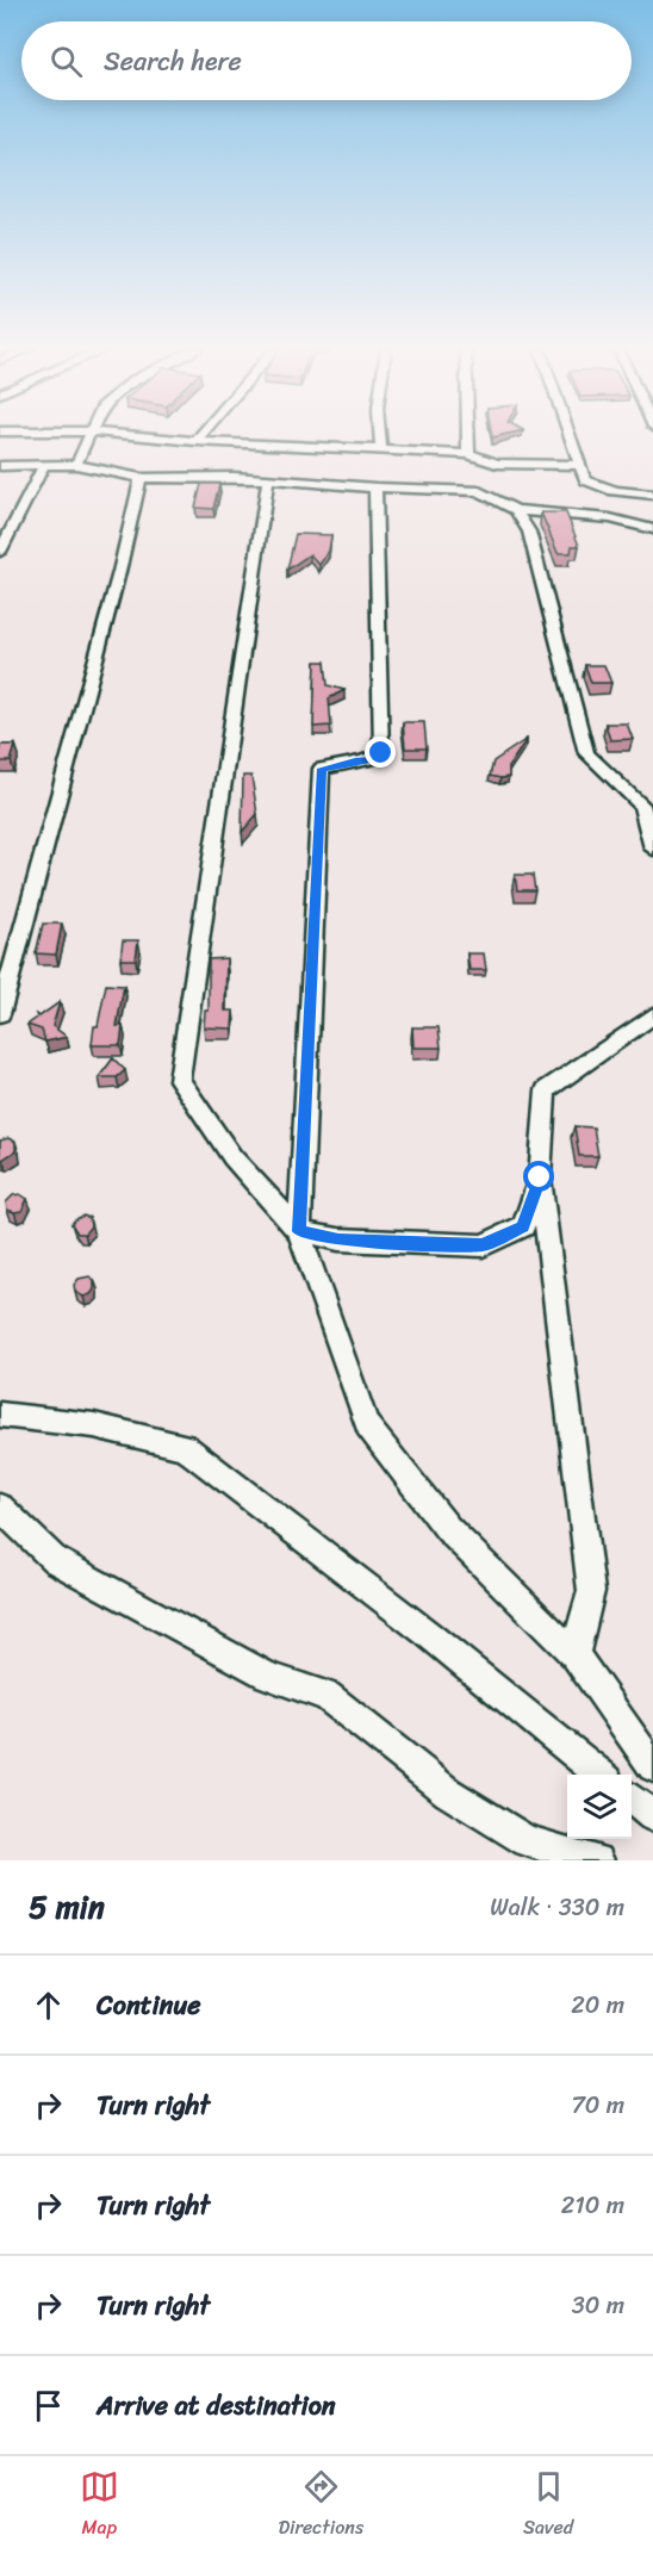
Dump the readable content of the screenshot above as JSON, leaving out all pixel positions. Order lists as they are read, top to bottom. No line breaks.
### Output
{"page":{"search":"Search here","heading":["5 min","Walk · 330 m"],"list":[["Continue","20 m"],["Turn right","70 m"],["Turn right","210 m"],["Turn right","30 m"],"Arrive at destination"],"nav":["Map","Directions","Saved"]}}
